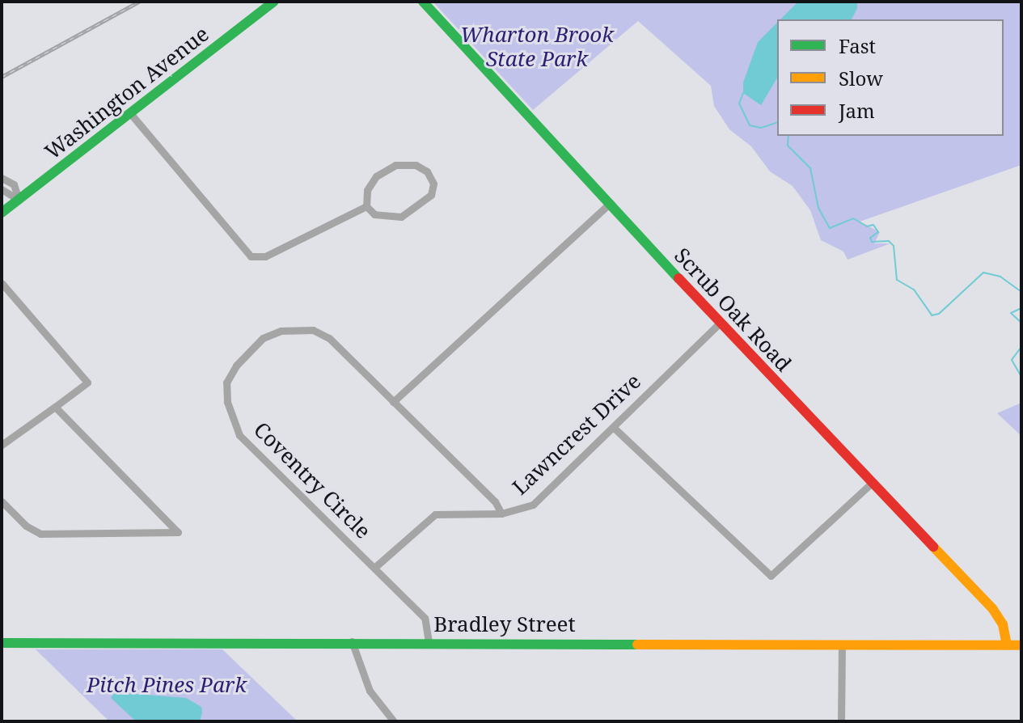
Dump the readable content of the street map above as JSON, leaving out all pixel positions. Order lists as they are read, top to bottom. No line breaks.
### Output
{"streets":{"main road":["Washington Avenue","Scrub Oak Road","Bradley Street"],"street":["Lawncrest Drive","Coventry Circle"]},"crossings":[["Scrub Oak Road","Lawncrest Drive"],["Scrub Oak Road","Bradley Street"],["Lawncrest Drive","Coventry Circle"],["Coventry Circle","Bradley Street"]],"parks":["Wharton Brook State Park","Pitch Pines Park"],"legend":["Fast","Slow","Jam"]}
